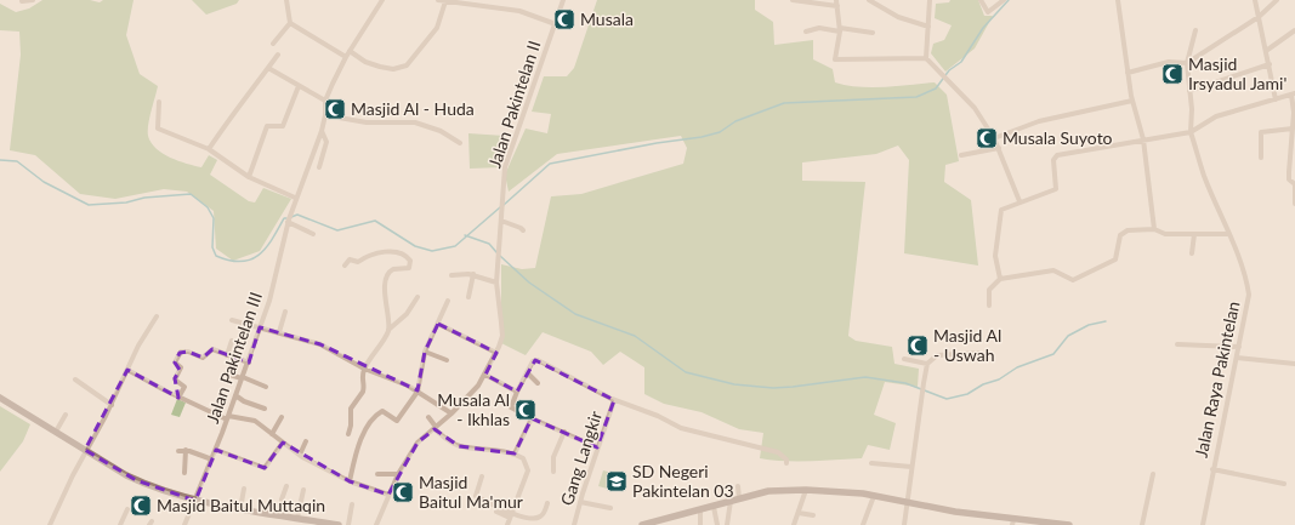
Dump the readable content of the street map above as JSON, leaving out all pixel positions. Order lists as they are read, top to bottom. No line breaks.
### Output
{"streets":{"street":["Jalan Pakintelan II","Jalan Pakintelan III","Jalan Raya Pakintelan","Gang Langkir"]},"places":{"mosque":["Musala","Masjid Irsyadul Jami'","Masjid Al - Huda","Musala Suyoto","Masjid Al - Uswah","Musala Al - Ikhlas","Masjid Baitul Ma'mur","Masjid Baitul Muttaqin"],"school or university":["SD Negeri Pakintelan 03"]}}
